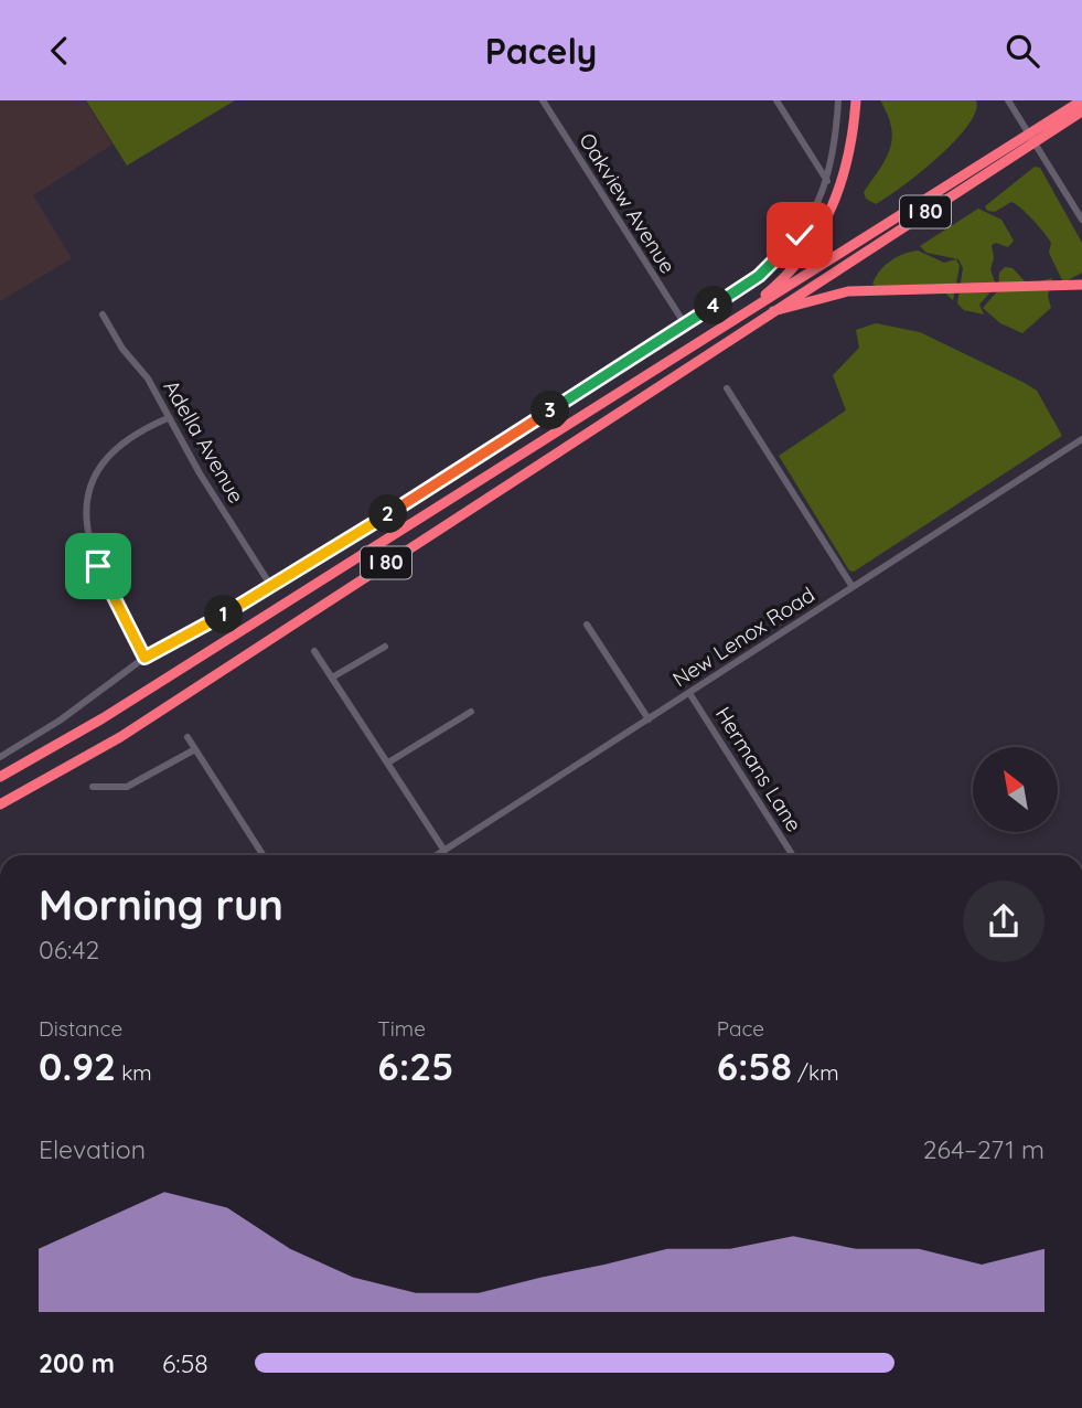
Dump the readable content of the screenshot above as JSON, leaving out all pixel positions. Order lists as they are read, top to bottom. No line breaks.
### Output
{"streets":{"highway":["I 80"],"street":["Oakview Avenue","Adella Avenue","New Lenox Road","Hermans Lane"]},"crossings":[["New Lenox Road","Hermans Lane"]],"north":"top left","page":{"header":"Pacely","pins":["4","3","2","1"],"heading":["Morning run","06:42"],"stats":[["Distance","0.92 km"],["Time","6:25"],["Pace","6:58 /km"]],"chart":["Elevation","264–271 m"],"list":[{"name":"200 m","note":"6:58"}]}}
